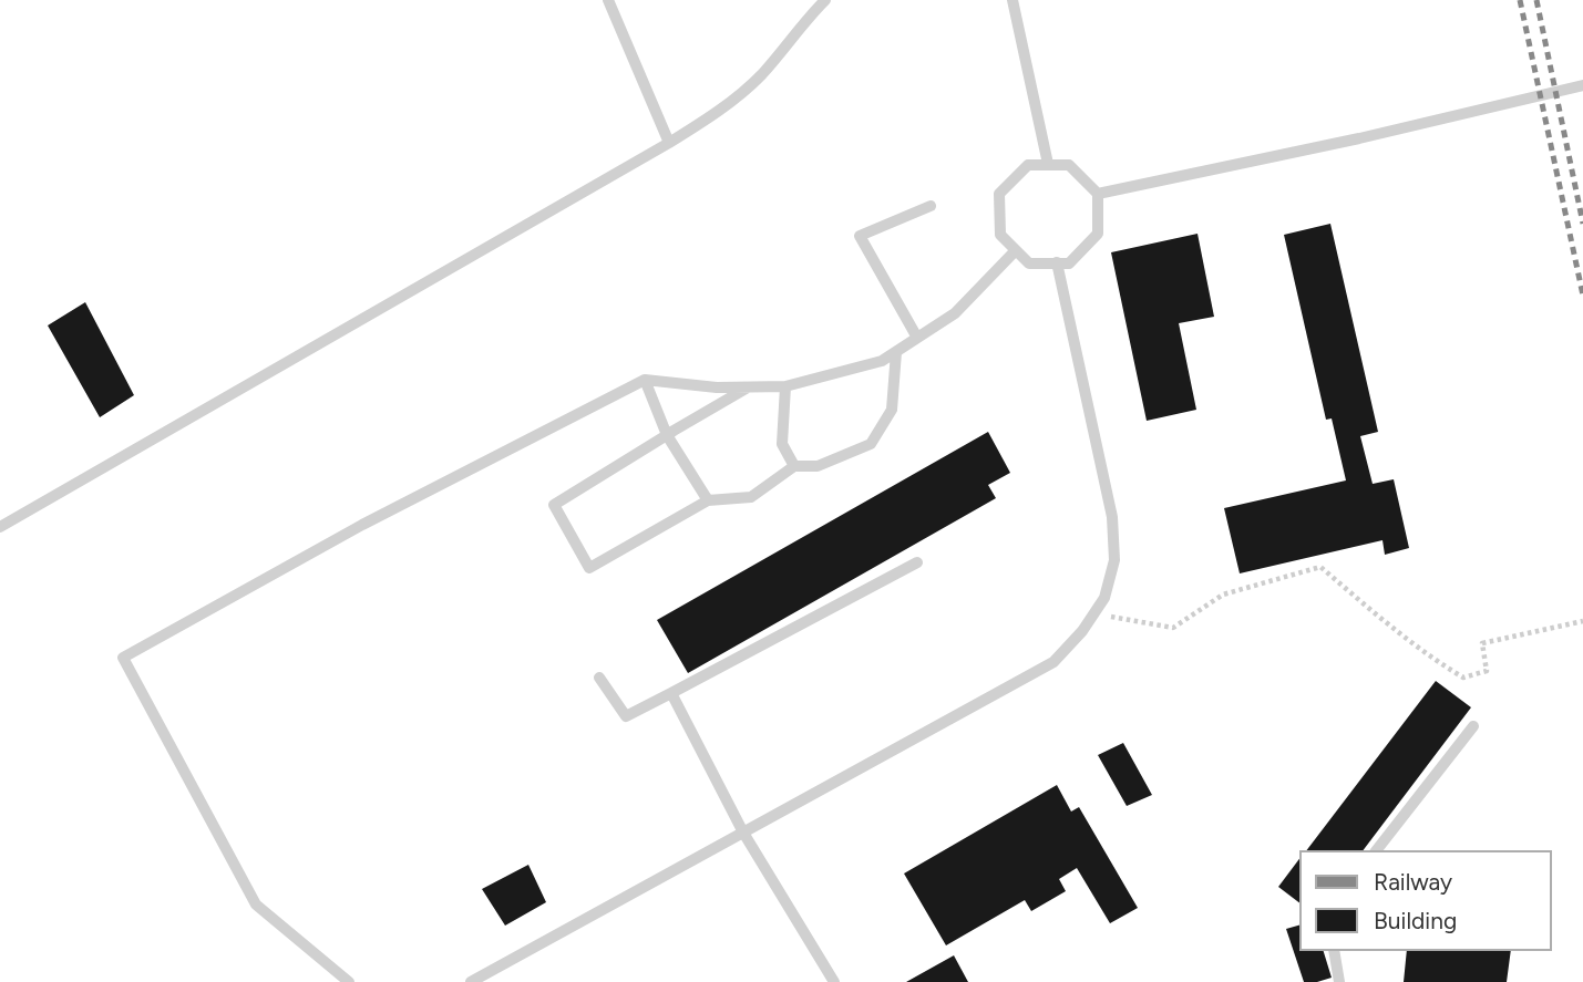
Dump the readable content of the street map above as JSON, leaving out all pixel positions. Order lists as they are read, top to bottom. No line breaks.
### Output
{"legend":["Railway","Building"]}
